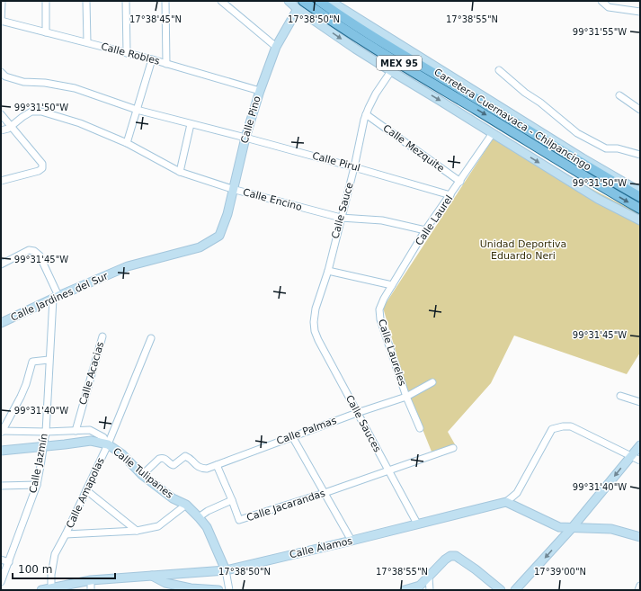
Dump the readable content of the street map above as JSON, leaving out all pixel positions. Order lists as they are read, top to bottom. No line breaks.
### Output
{"streets":{"main road":["MEX 95","Carretera Cuernavaca - Chilpancingo"],"street":["Calle Robles","Calle Pino","Calle Mezquite","Calle Pirul","Calle Encino","Calle Sauce","Calle Laurel","Calle Jardines del Sur","Calle Laureles","Calle Acacias","Calle Sauces","Calle Palmas","Calle Jazmín","Calle Tulipanes","Calle Amapolas","Calle Jacarandas","Calle Álamos"]},"crossings":[["Calle Robles","Calle Pino"],["Calle Pino","Calle Pirul"],["Calle Pino","Calle Encino"],["Calle Pino","Calle Jardines del Sur"],["Calle Mezquite","Calle Sauce"],["Calle Mezquite","Calle Laurel"],["Calle Pirul","Calle Sauce"],["Calle Pirul","Calle Laurel"],["Calle Encino","Calle Sauce"],["Calle Encino","Calle Laurel"],["Calle Sauce","Calle Sauces"],["Calle Laurel","Calle Laureles"],["Calle Jardines del Sur","Calle Jazmín"],["Calle Laureles","Calle Palmas"],["Calle Sauces","Calle Palmas"],["Calle Sauces","Calle Jacarandas"],["Calle Sauces","Calle Álamos"],["Calle Palmas","Calle Tulipanes"],["Calle Jazmín","Calle Tulipanes"],["Calle Tulipanes","Calle Amapolas"],["Calle Tulipanes","Calle Álamos"],["Calle Amapolas","Calle Álamos"]],"parks":["Unidad Deportiva Eduardo Neri"],"scale_bar":"100 m","coordinates":["17°38'45\"N","17°38'50\"N","17°38'55\"N","99°31'55\"W","99°31'50\"W","99°31'45\"W","99°31'40\"W","17°39'00\"N"]}
